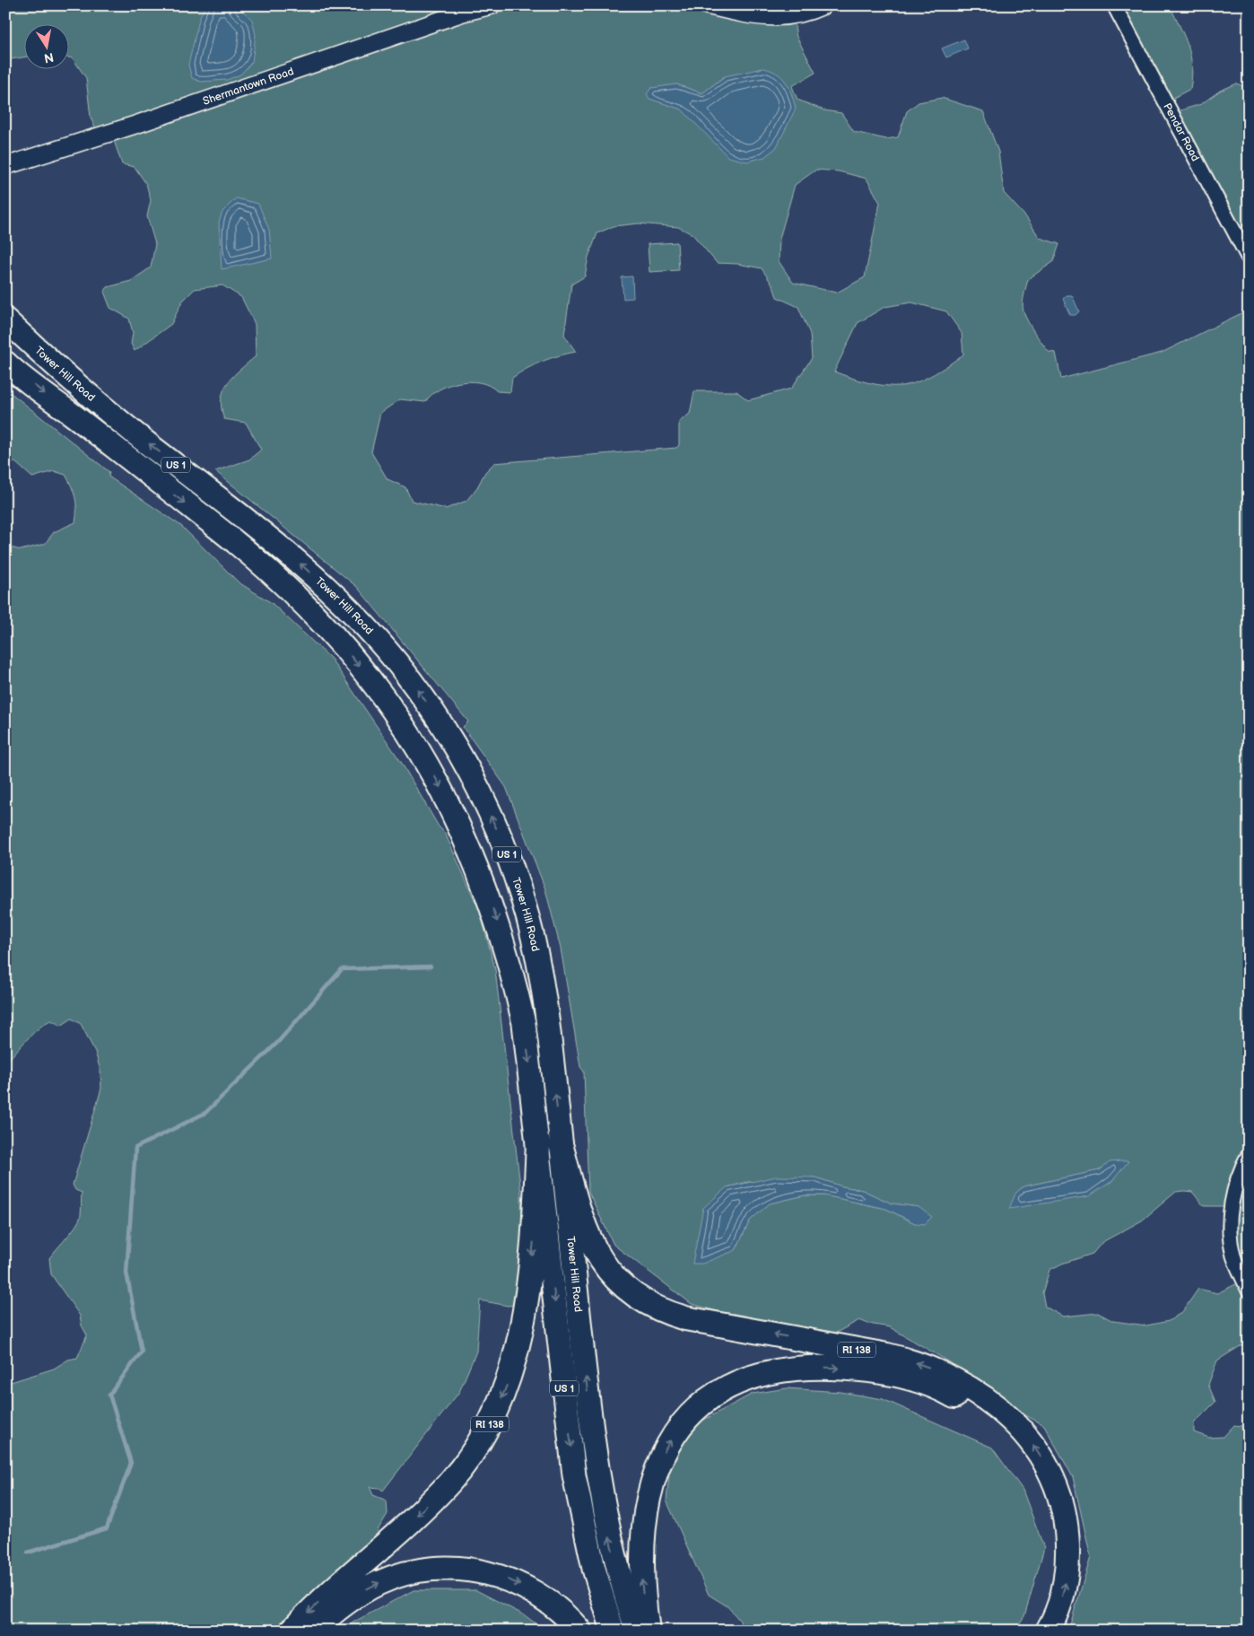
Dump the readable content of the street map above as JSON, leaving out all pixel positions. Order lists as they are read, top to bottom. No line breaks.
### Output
{"streets":{"highway":["Tower Hill Road","US 1","RI 138"],"street":["Shermantown Road","Pendar Road"]},"crossings":[["Tower Hill Road","RI 138"]],"north":"bottom"}
